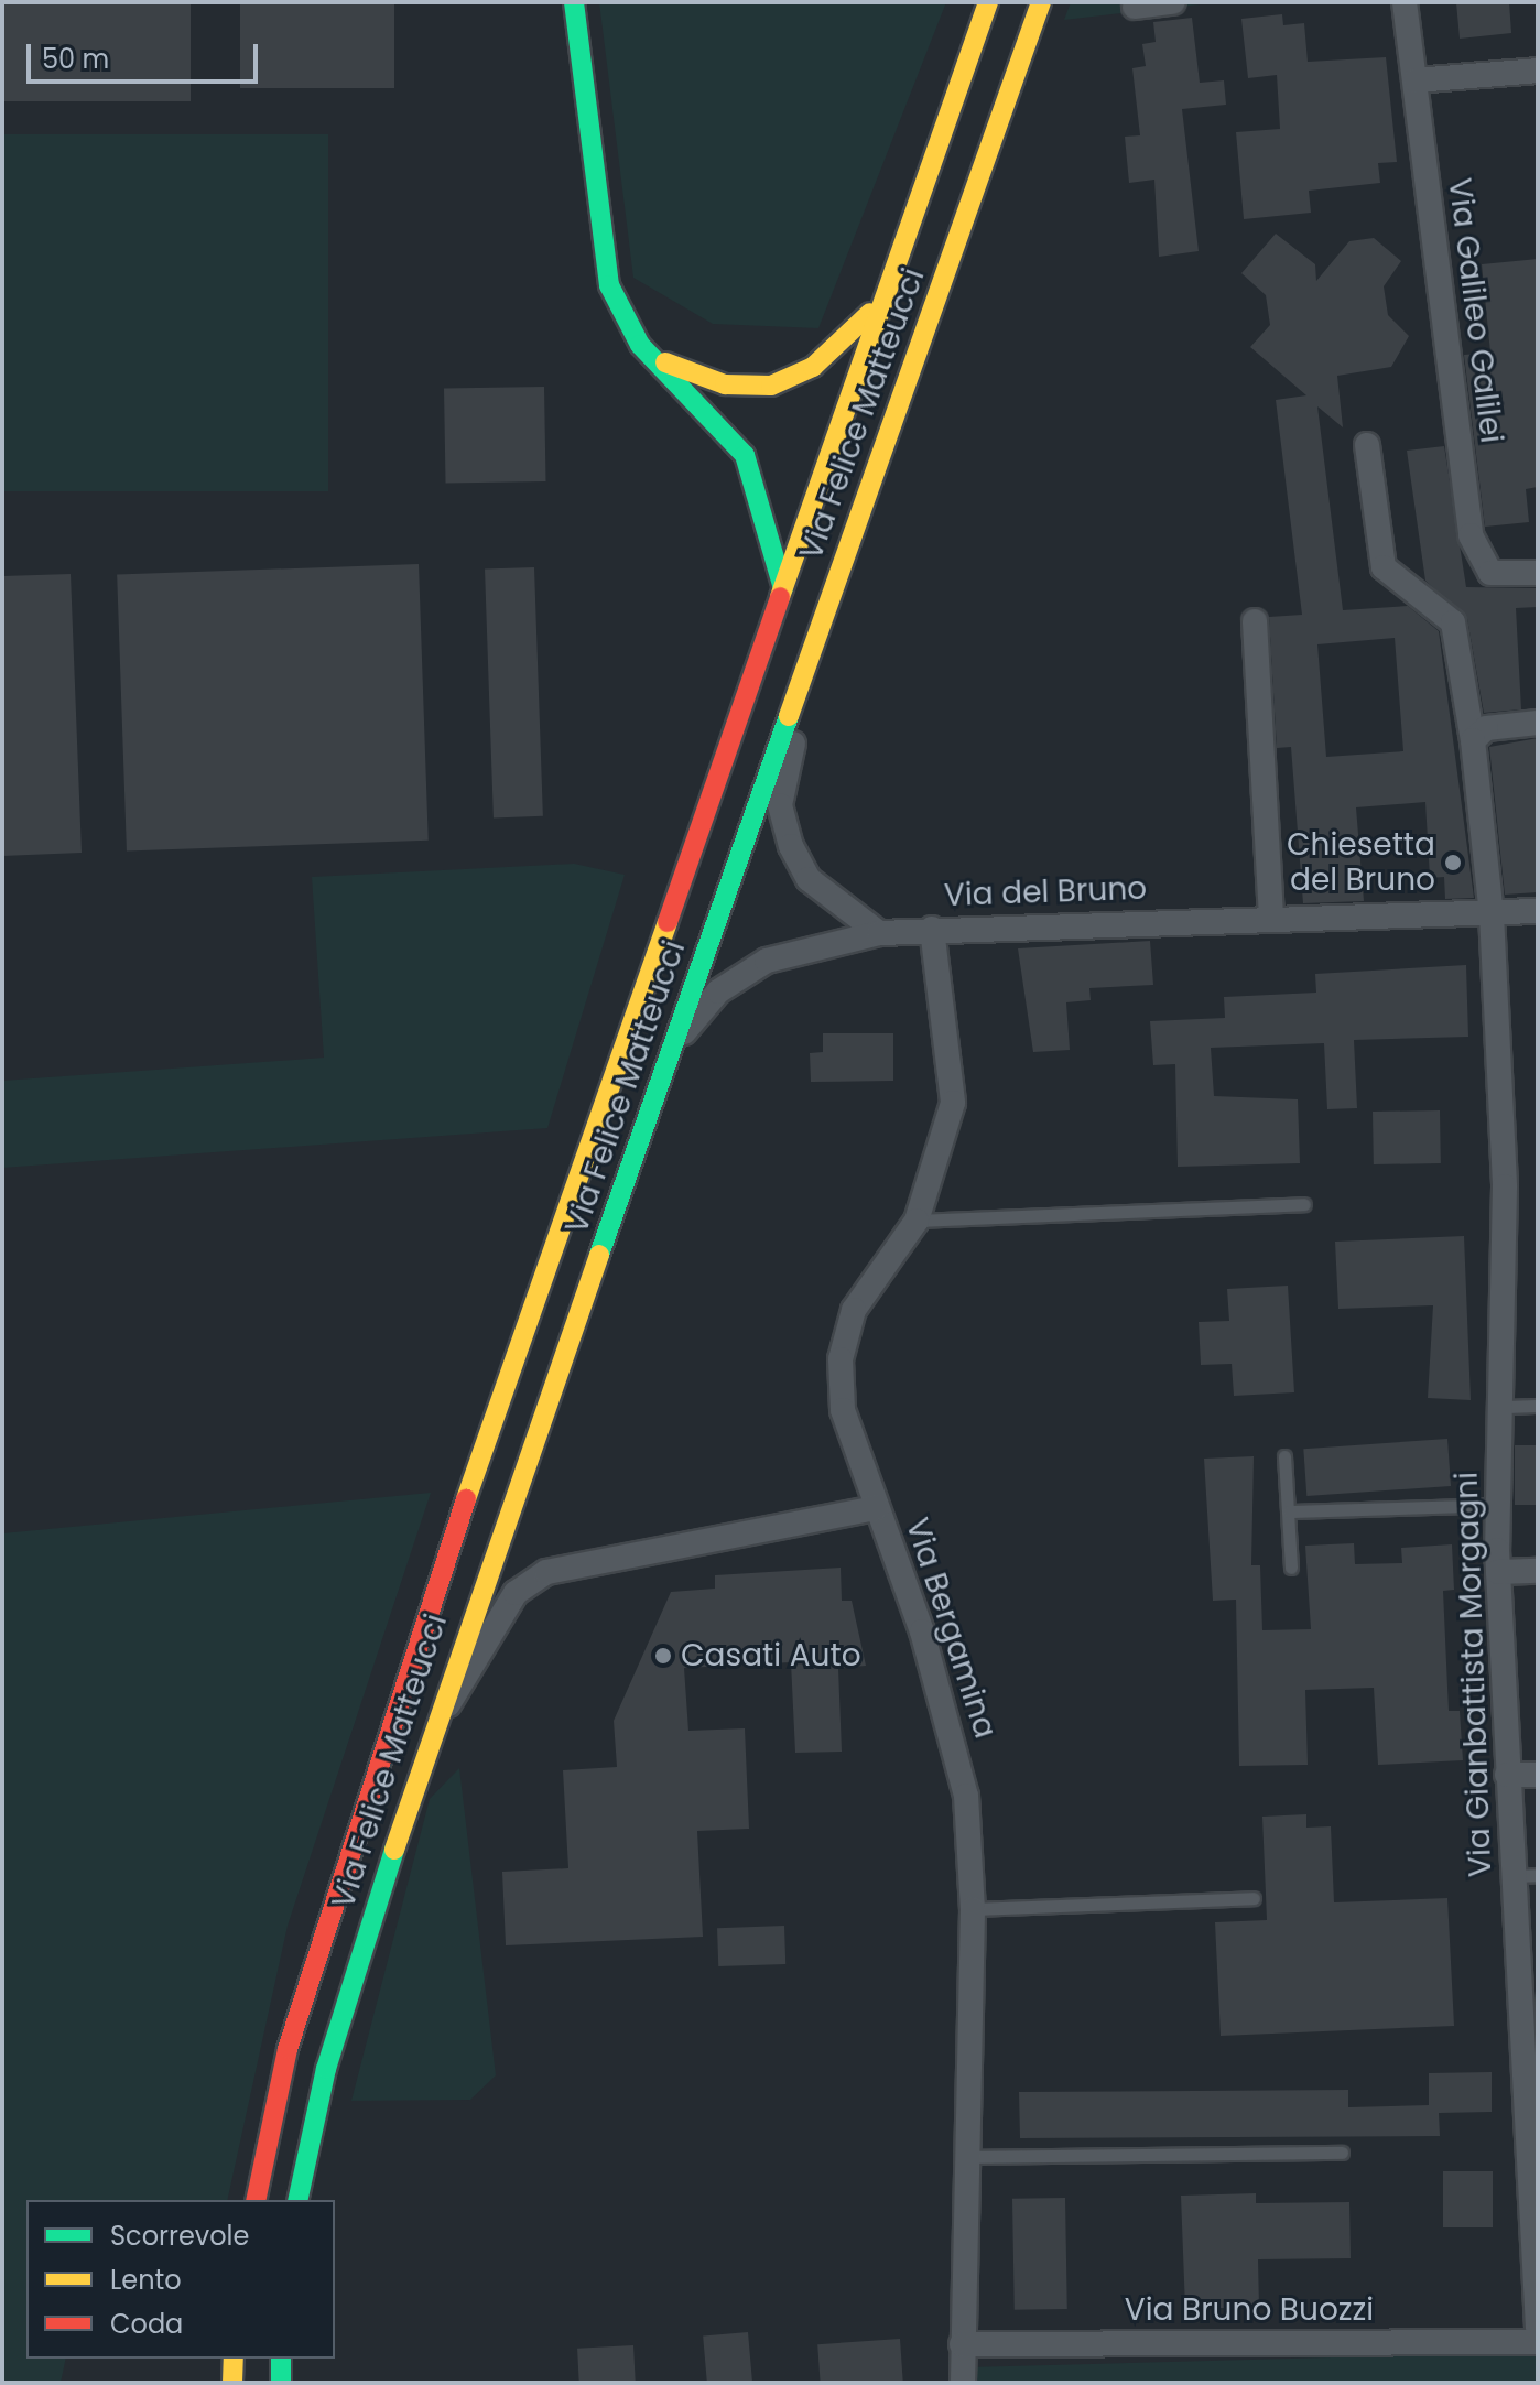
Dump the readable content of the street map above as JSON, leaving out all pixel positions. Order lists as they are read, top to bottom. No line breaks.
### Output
{"streets":{"main road":["Via Felice Matteucci"],"street":["Via Galileo Galilei","Via del Bruno","Via Bergamina","Via Gianbattista Morgagni","Via Bruno Buozzi"]},"crossings":[["Via Felice Matteucci","Via del Bruno"],["Via del Bruno","Via Bergamina"],["Via del Bruno","Via Gianbattista Morgagni"],["Via Bergamina","Via Bruno Buozzi"]],"places":["Chiesetta del Bruno","Casati Auto"],"legend":["Scorrevole","Lento","Coda"],"scale_bar":"50 m"}
